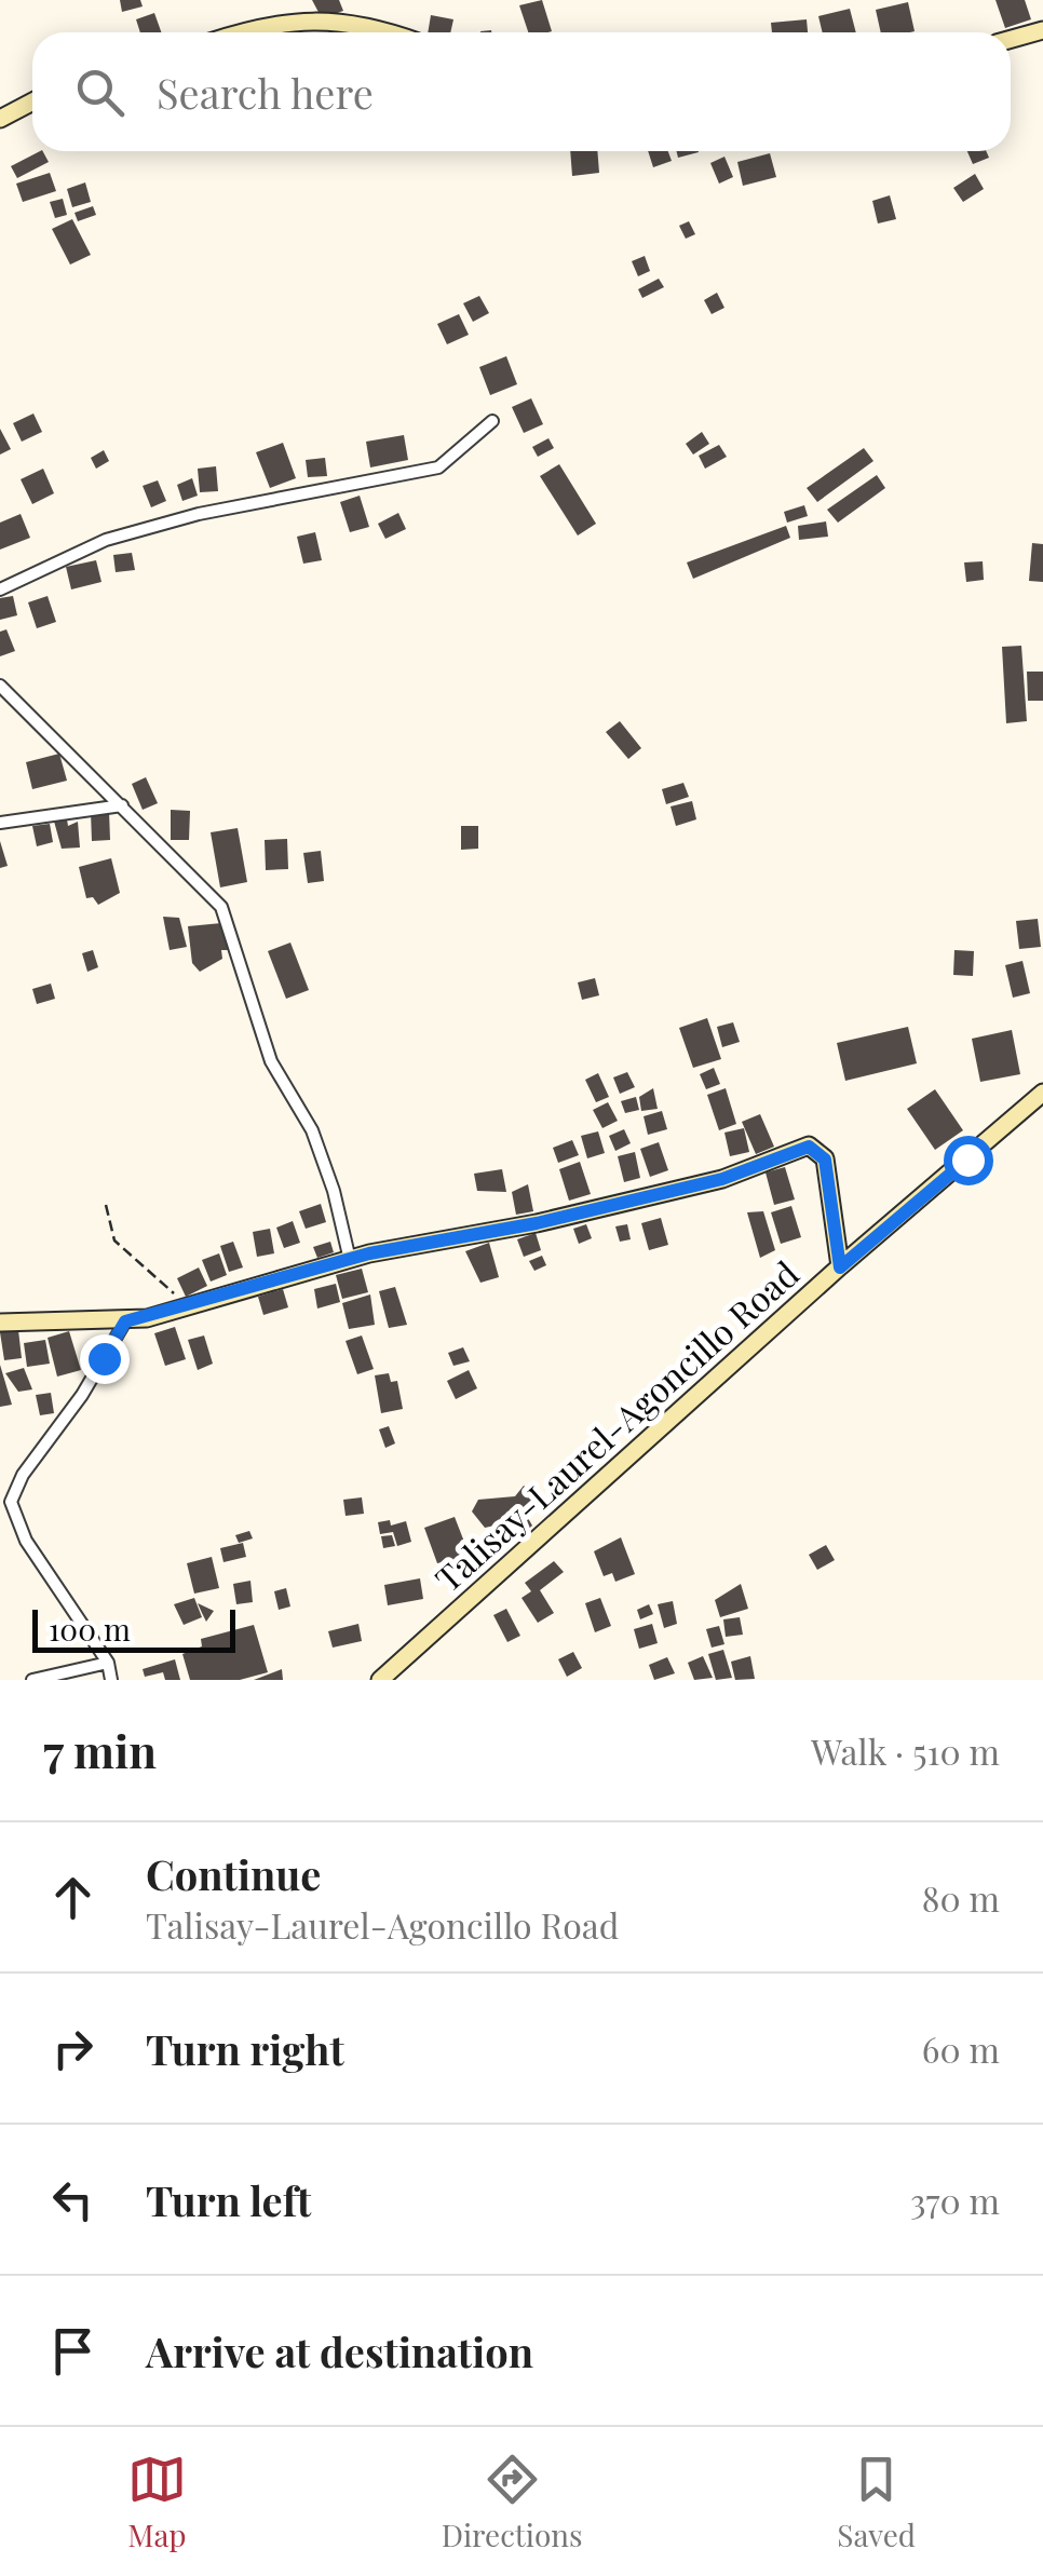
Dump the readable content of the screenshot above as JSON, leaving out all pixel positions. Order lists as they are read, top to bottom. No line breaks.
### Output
{"streets":{"main road":["Talisay-Laurel-Agoncillo Road"]},"scale_bar":"100 m","page":{"search":"Search here","scale":"100 m","heading":["7 min","Walk · 510 m"],"list":[["Continue","Talisay-Laurel-Agoncillo Road","80 m"],["Turn right","60 m"],["Turn left","370 m"],"Arrive at destination"],"nav":["Map","Directions","Saved"]}}
